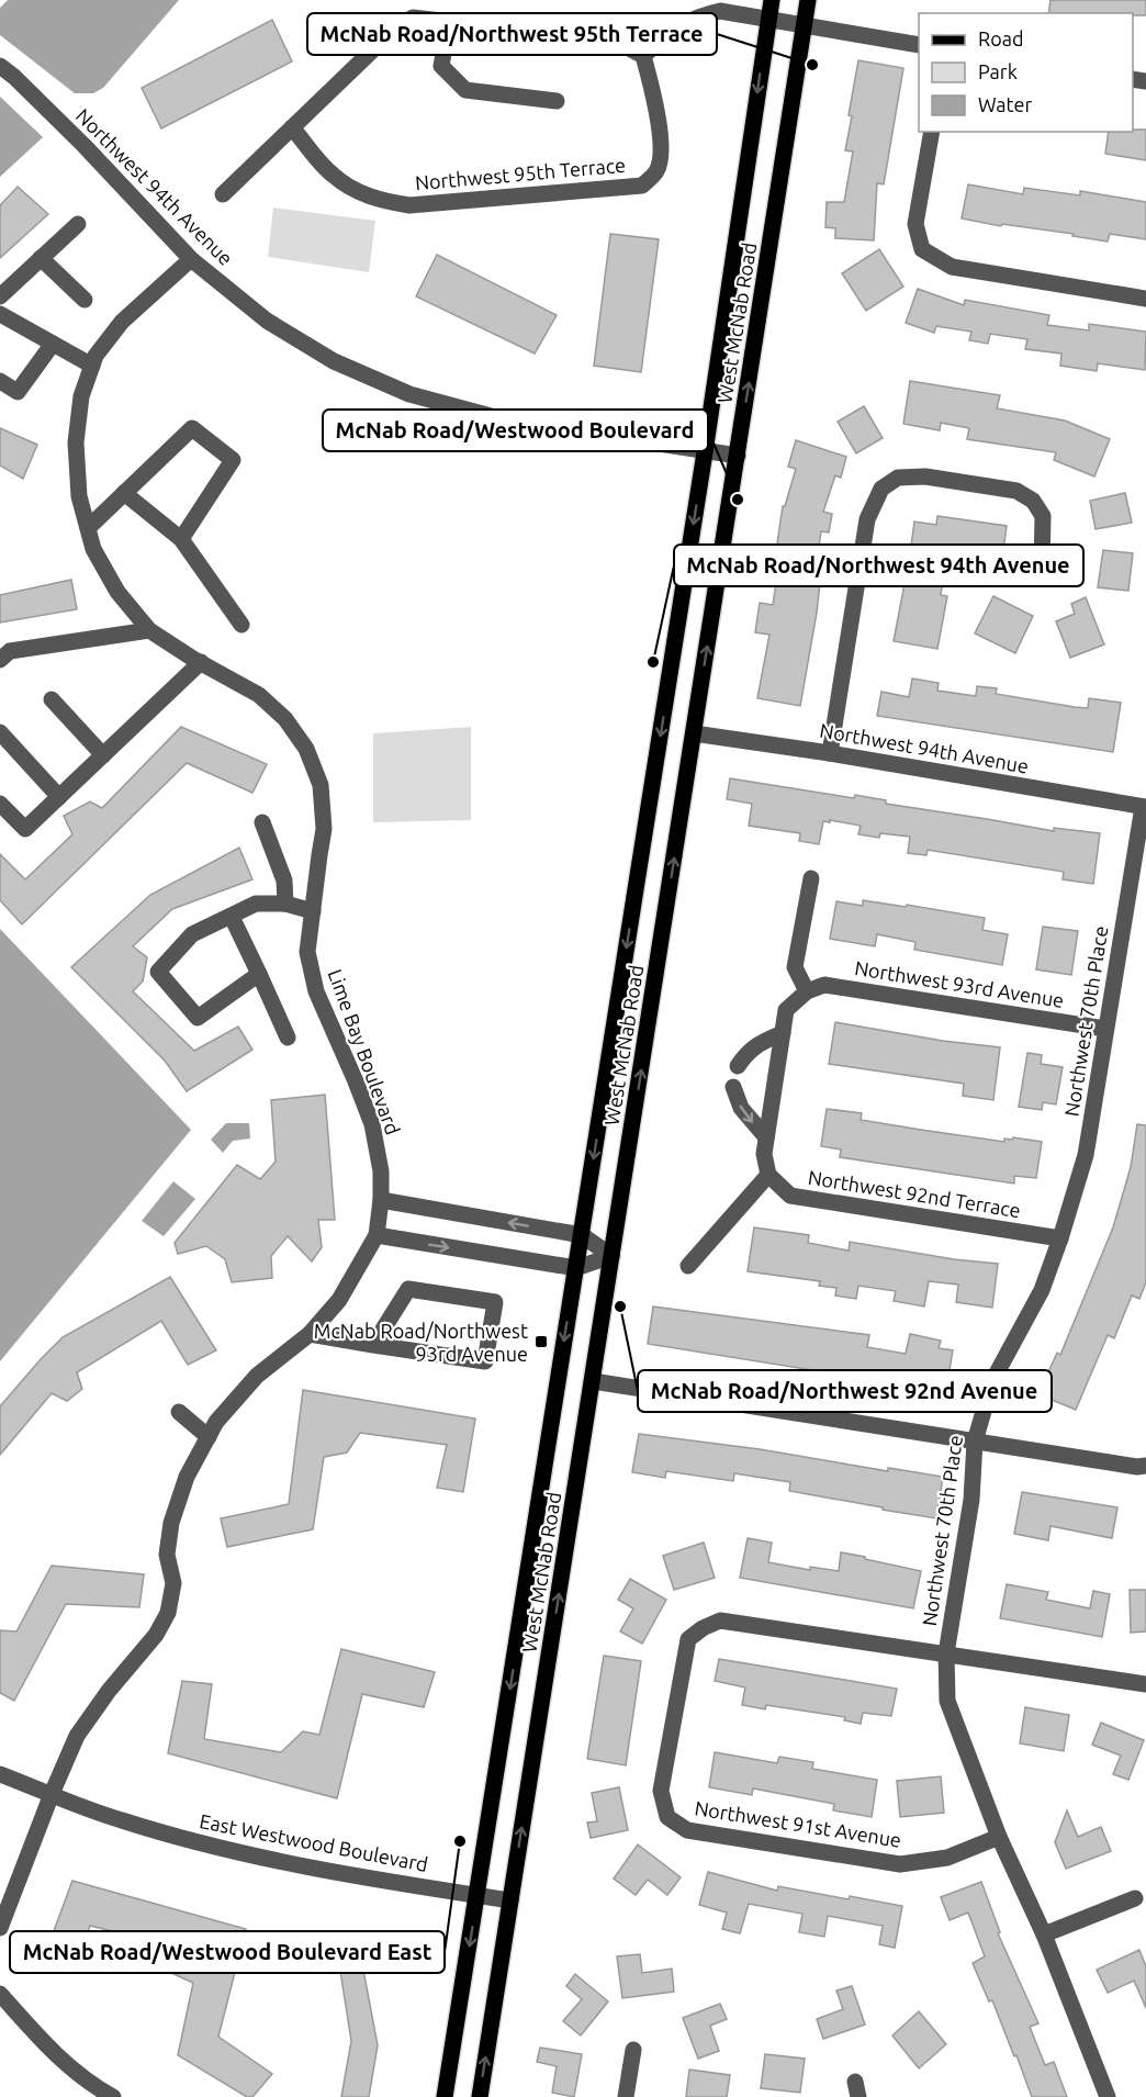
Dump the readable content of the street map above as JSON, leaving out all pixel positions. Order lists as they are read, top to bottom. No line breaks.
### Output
{"streets":{"main road":["West McNab Road"],"street":["Northwest 95th Terrace","Northwest 94th Avenue","Northwest 93rd Avenue","Northwest 70th Place","Lime Bay Boulevard","Northwest 92nd Terrace","Northwest 91st Avenue","East Westwood Boulevard"]},"crossings":[["Northwest 94th Avenue","West McNab Road"],["Northwest 94th Avenue","Northwest 70th Place"],["Northwest 94th Avenue","Lime Bay Boulevard"],["West McNab Road","East Westwood Boulevard"],["Northwest 93rd Avenue","Northwest 70th Place"],["Northwest 70th Place","Northwest 92nd Terrace"],["Northwest 70th Place","Northwest 91st Avenue"],["Lime Bay Boulevard","East Westwood Boulevard"]],"places":{"other":["McNab Road/Northwest 95th Terrace","McNab Road/Westwood Boulevard","McNab Road/Northwest 94th Avenue","McNab Road/Northwest 92nd Avenue","McNab Road/Westwood Boulevard East"],"transit":["McNab Road/Northwest 93rd Avenue"]},"legend":["Road","Park","Water"]}
